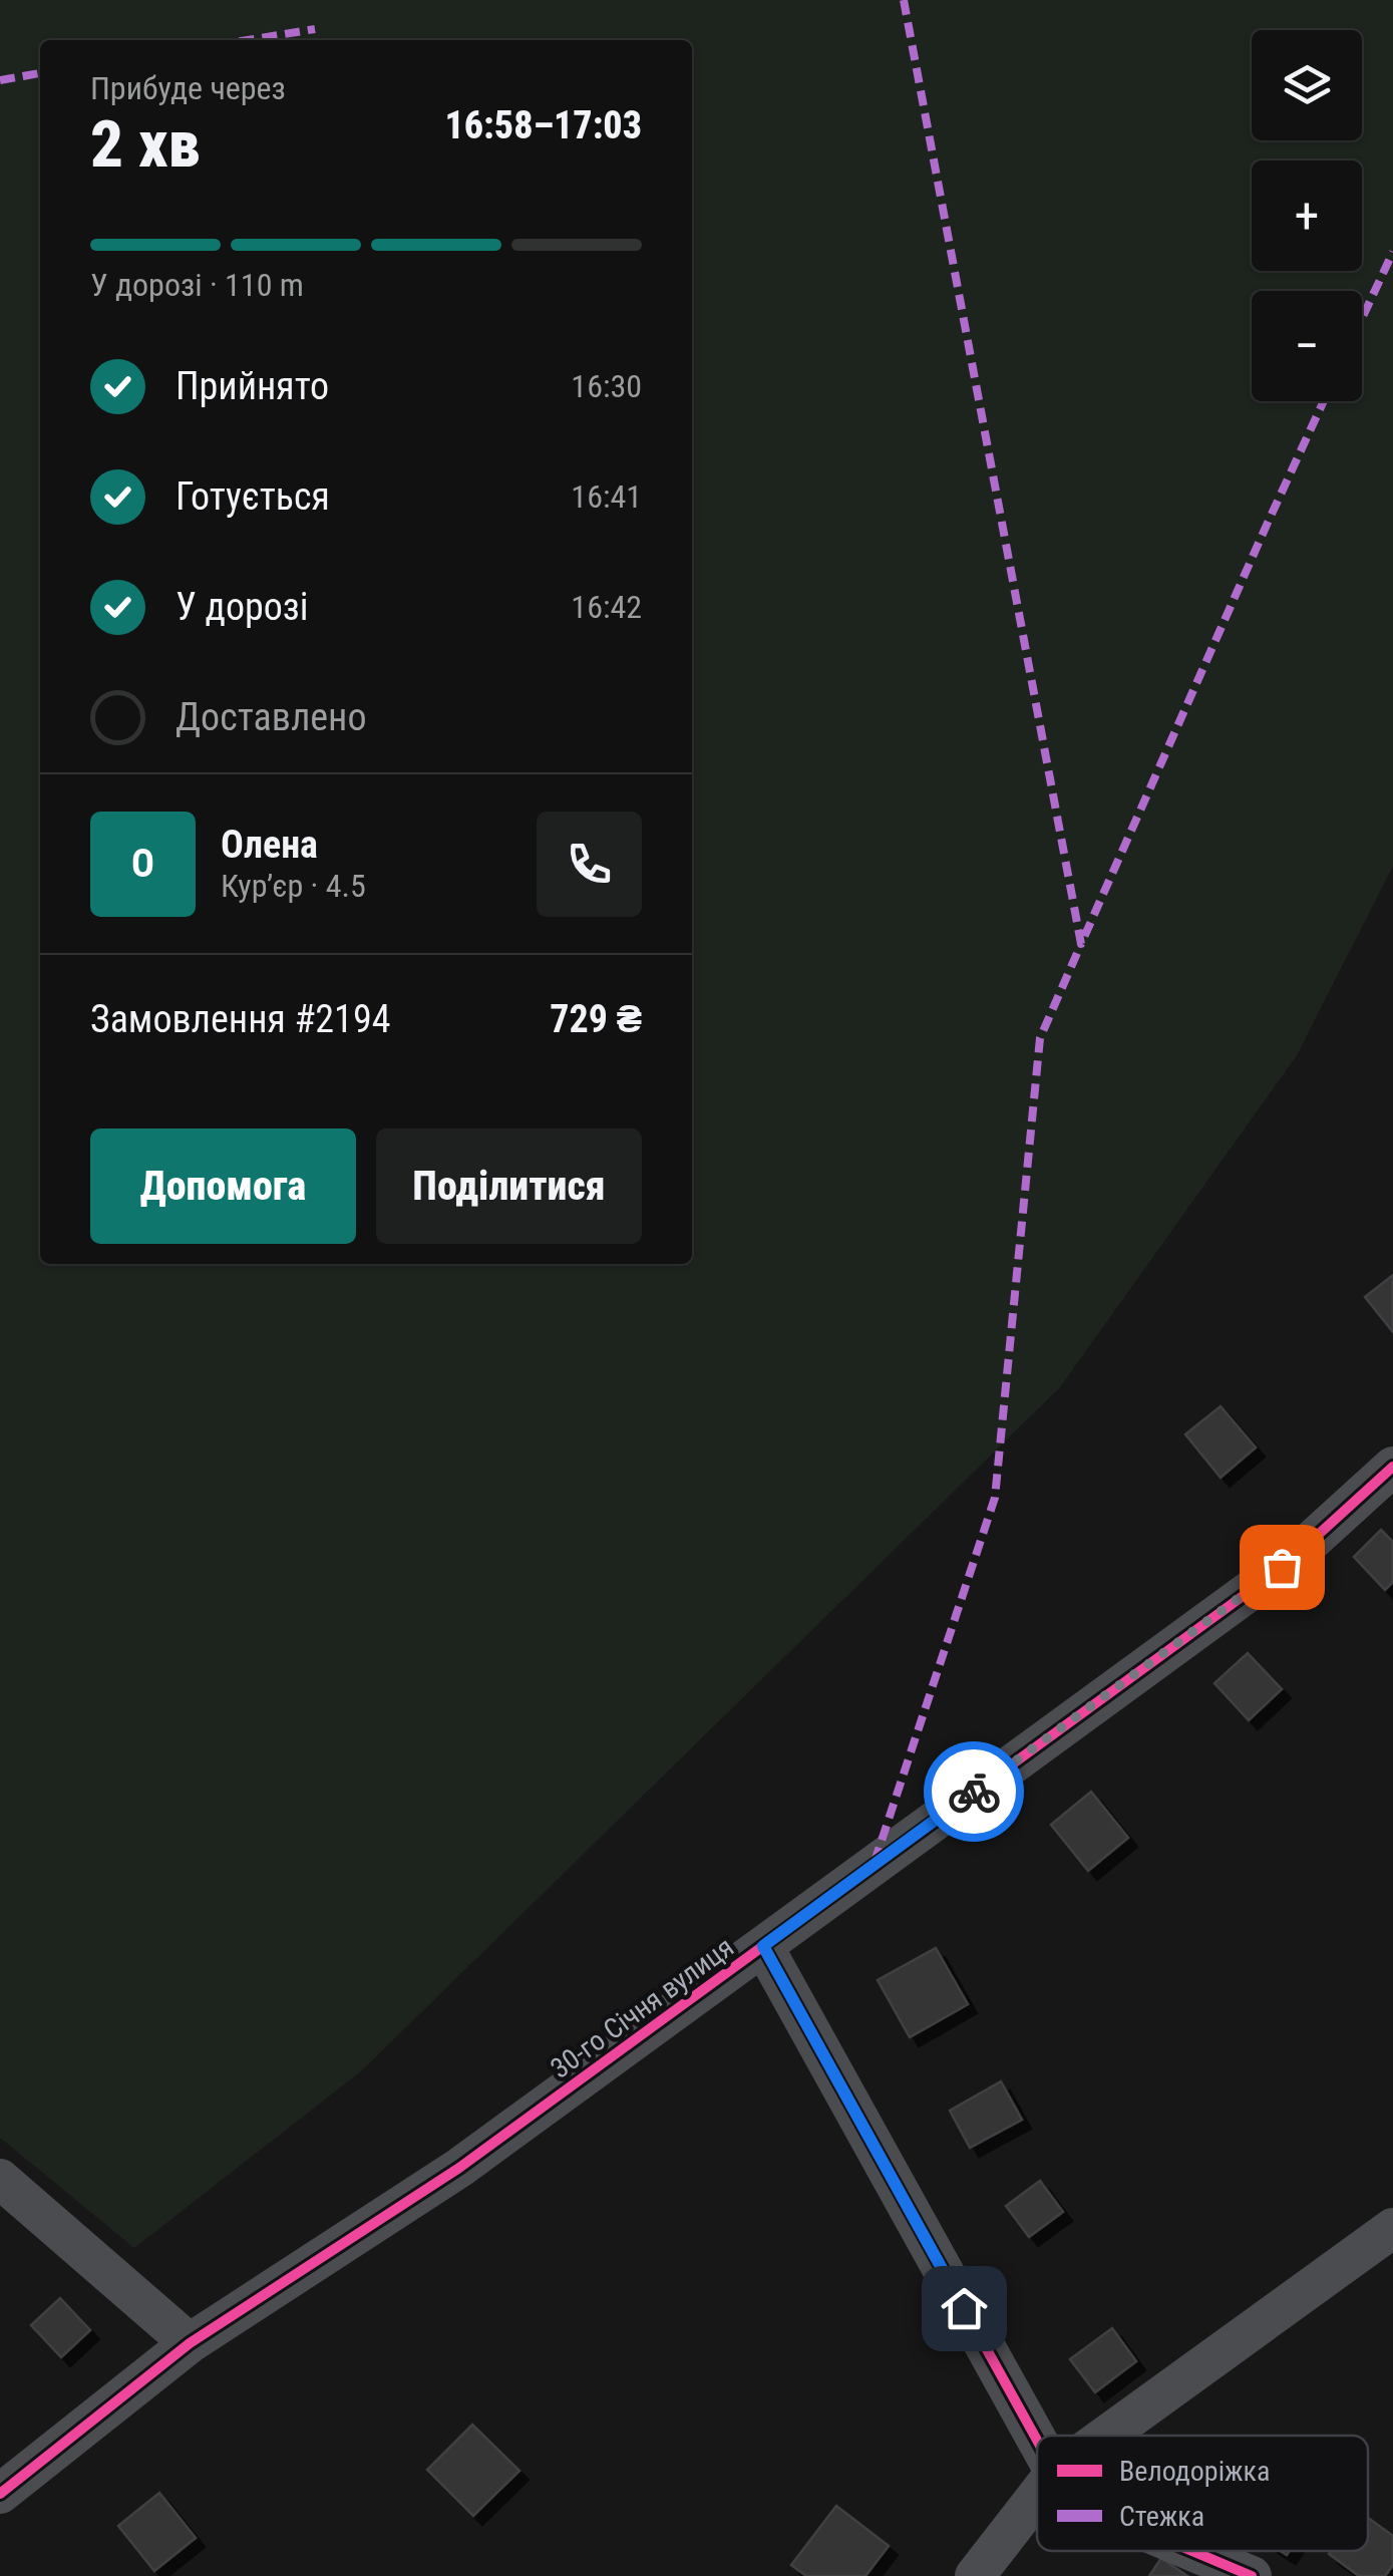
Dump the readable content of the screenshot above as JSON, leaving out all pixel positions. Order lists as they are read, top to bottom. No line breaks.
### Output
{"streets":{"street":["30-го Січня вулиця"]},"legend":["Велодоріжка","Стежка"],"page":{"map_buttons":["+","−"],"heading":["2 хв","Прибуде через","16:58–17:03"],"panel":["Олена","Кур’єр · 4.5","Замовлення #2194","729 ₴"],"bar":"У дорозі · 110 m","list":[["Прийнято","16:30"],["Готується","16:41"],["У дорозі","16:42"],"Доставлено"],"round":"О","buttons":["Допомога","Поділитися"]}}
